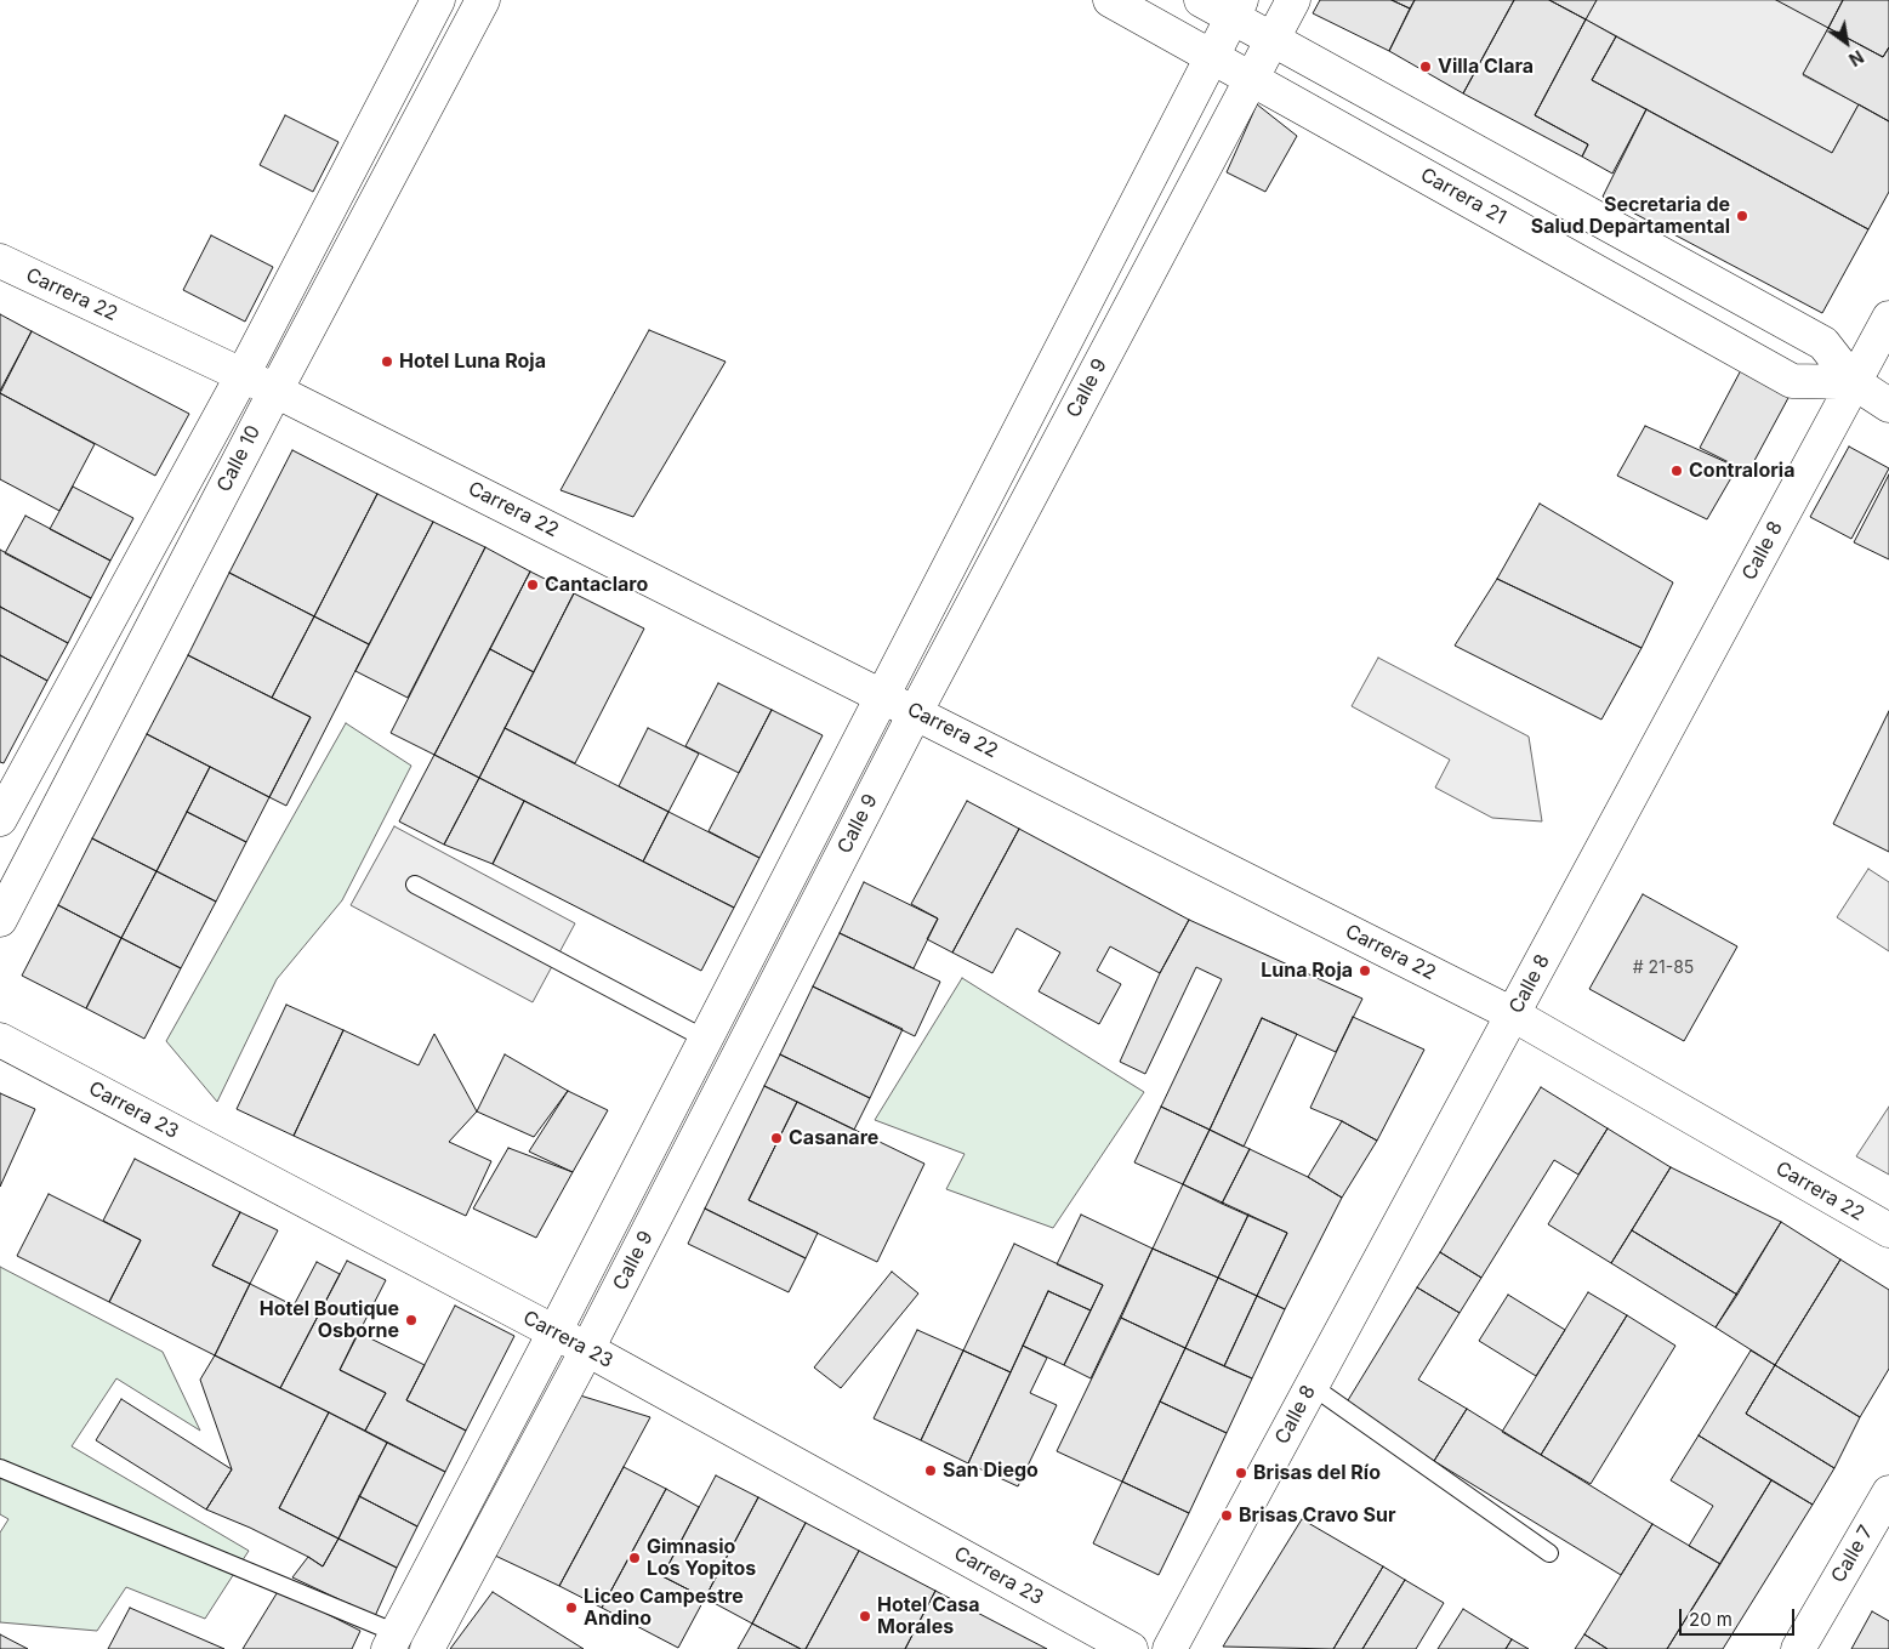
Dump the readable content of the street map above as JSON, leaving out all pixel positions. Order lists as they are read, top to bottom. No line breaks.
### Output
{"streets":{"street":["Carrera 21","Carrera 22","Calle 9","Calle 10","Calle 8","Carrera 23","Calle 7"]},"crossings":[["Carrera 21","Calle 9"],["Carrera 21","Calle 8"],["Carrera 22","Calle 9"],["Carrera 22","Calle 10"],["Carrera 22","Calle 8"],["Calle 9","Carrera 23"]],"places":["Villa Clara","Secretaria de Salud Departamental","Hotel Luna Roja","Contraloria","Cantaclaro","Luna Roja","Casanare","Hotel Boutique Osborne","San Diego","Brisas del Río","Brisas Cravo Sur","Gimnasio Los Yopitos","Liceo Campestre Andino","Hotel Casa Morales"],"house_numbers":["# 21-85"],"scale_bar":"20 m","north":"bottom right"}
